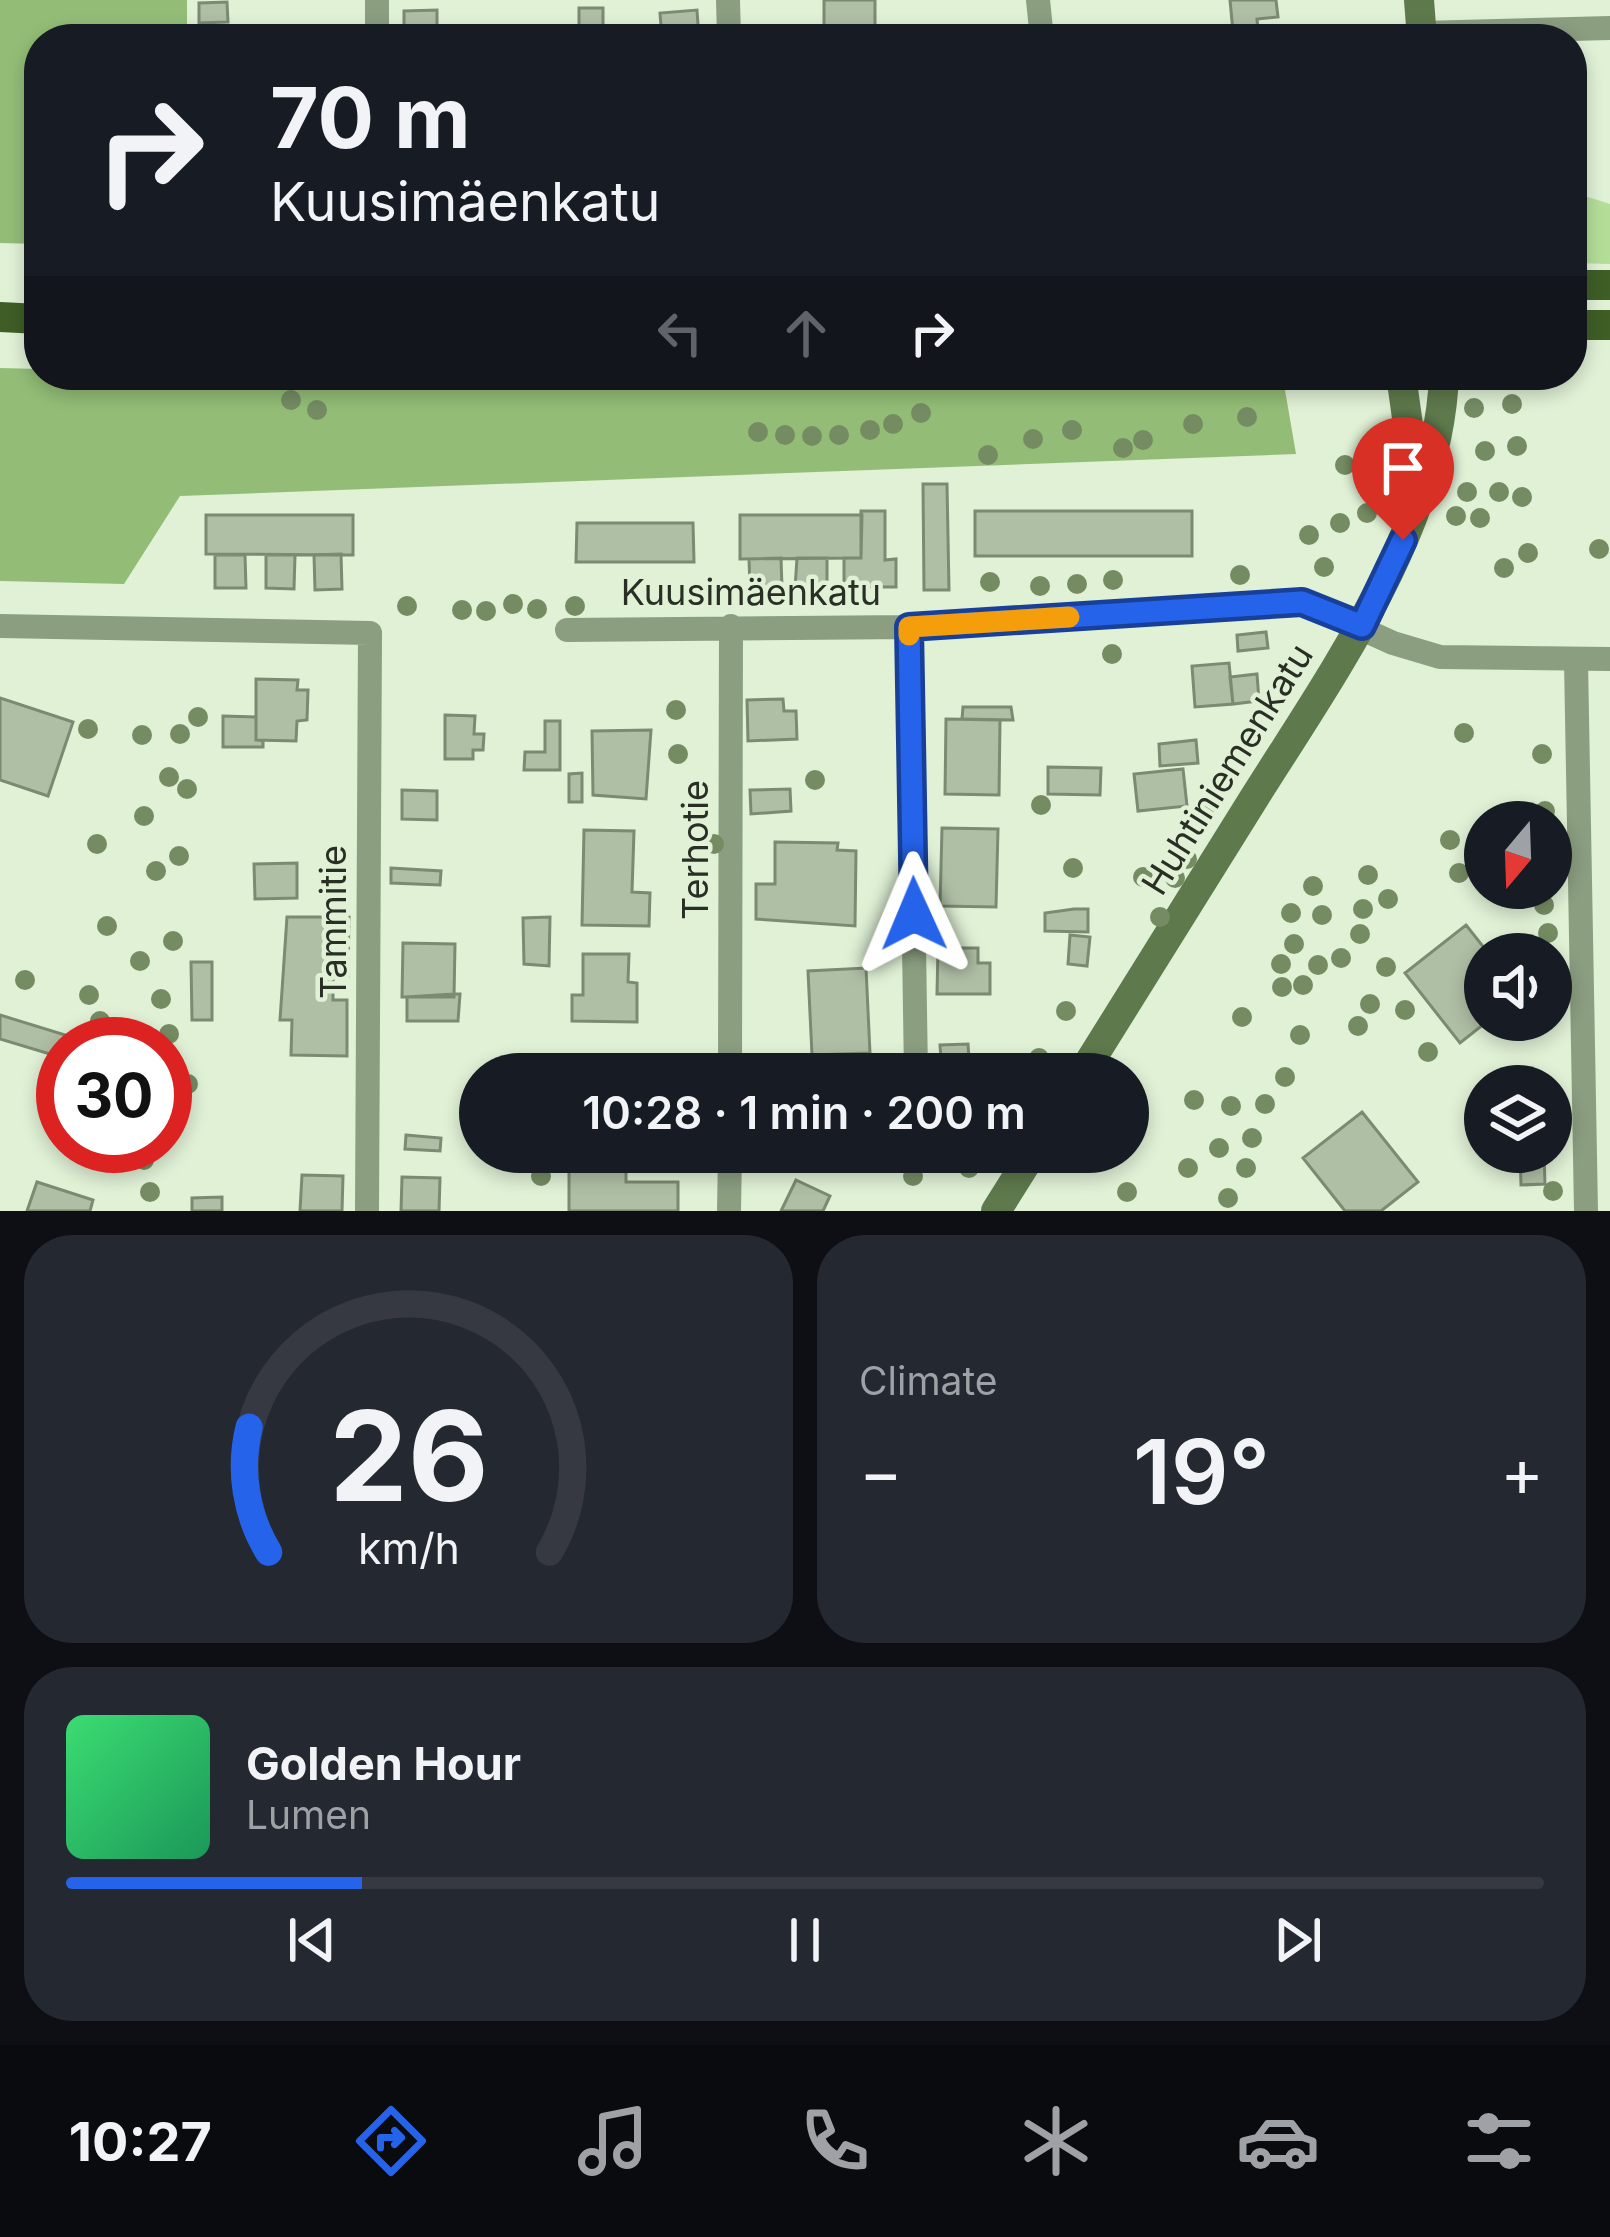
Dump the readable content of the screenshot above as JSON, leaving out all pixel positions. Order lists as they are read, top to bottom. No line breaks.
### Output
{"streets":{"street":["Kuusimäenkatu","Huhtiniemenkatu","Terhotie","Tammitie"]},"crossings":[["Kuusimäenkatu","Huhtiniemenkatu"],["Kuusimäenkatu","Terhotie"]],"north":"bottom","page":{"turn":["70 m","Kuusimäenkatu"],"limit":"30","trip":"10:28 · 1 min · 200 m","tile":"Climate","heat":["−","19°","+"],"song":["Golden Hour","Lumen"],"tabs":"10:27","gauge":["26","km/h"]}}
